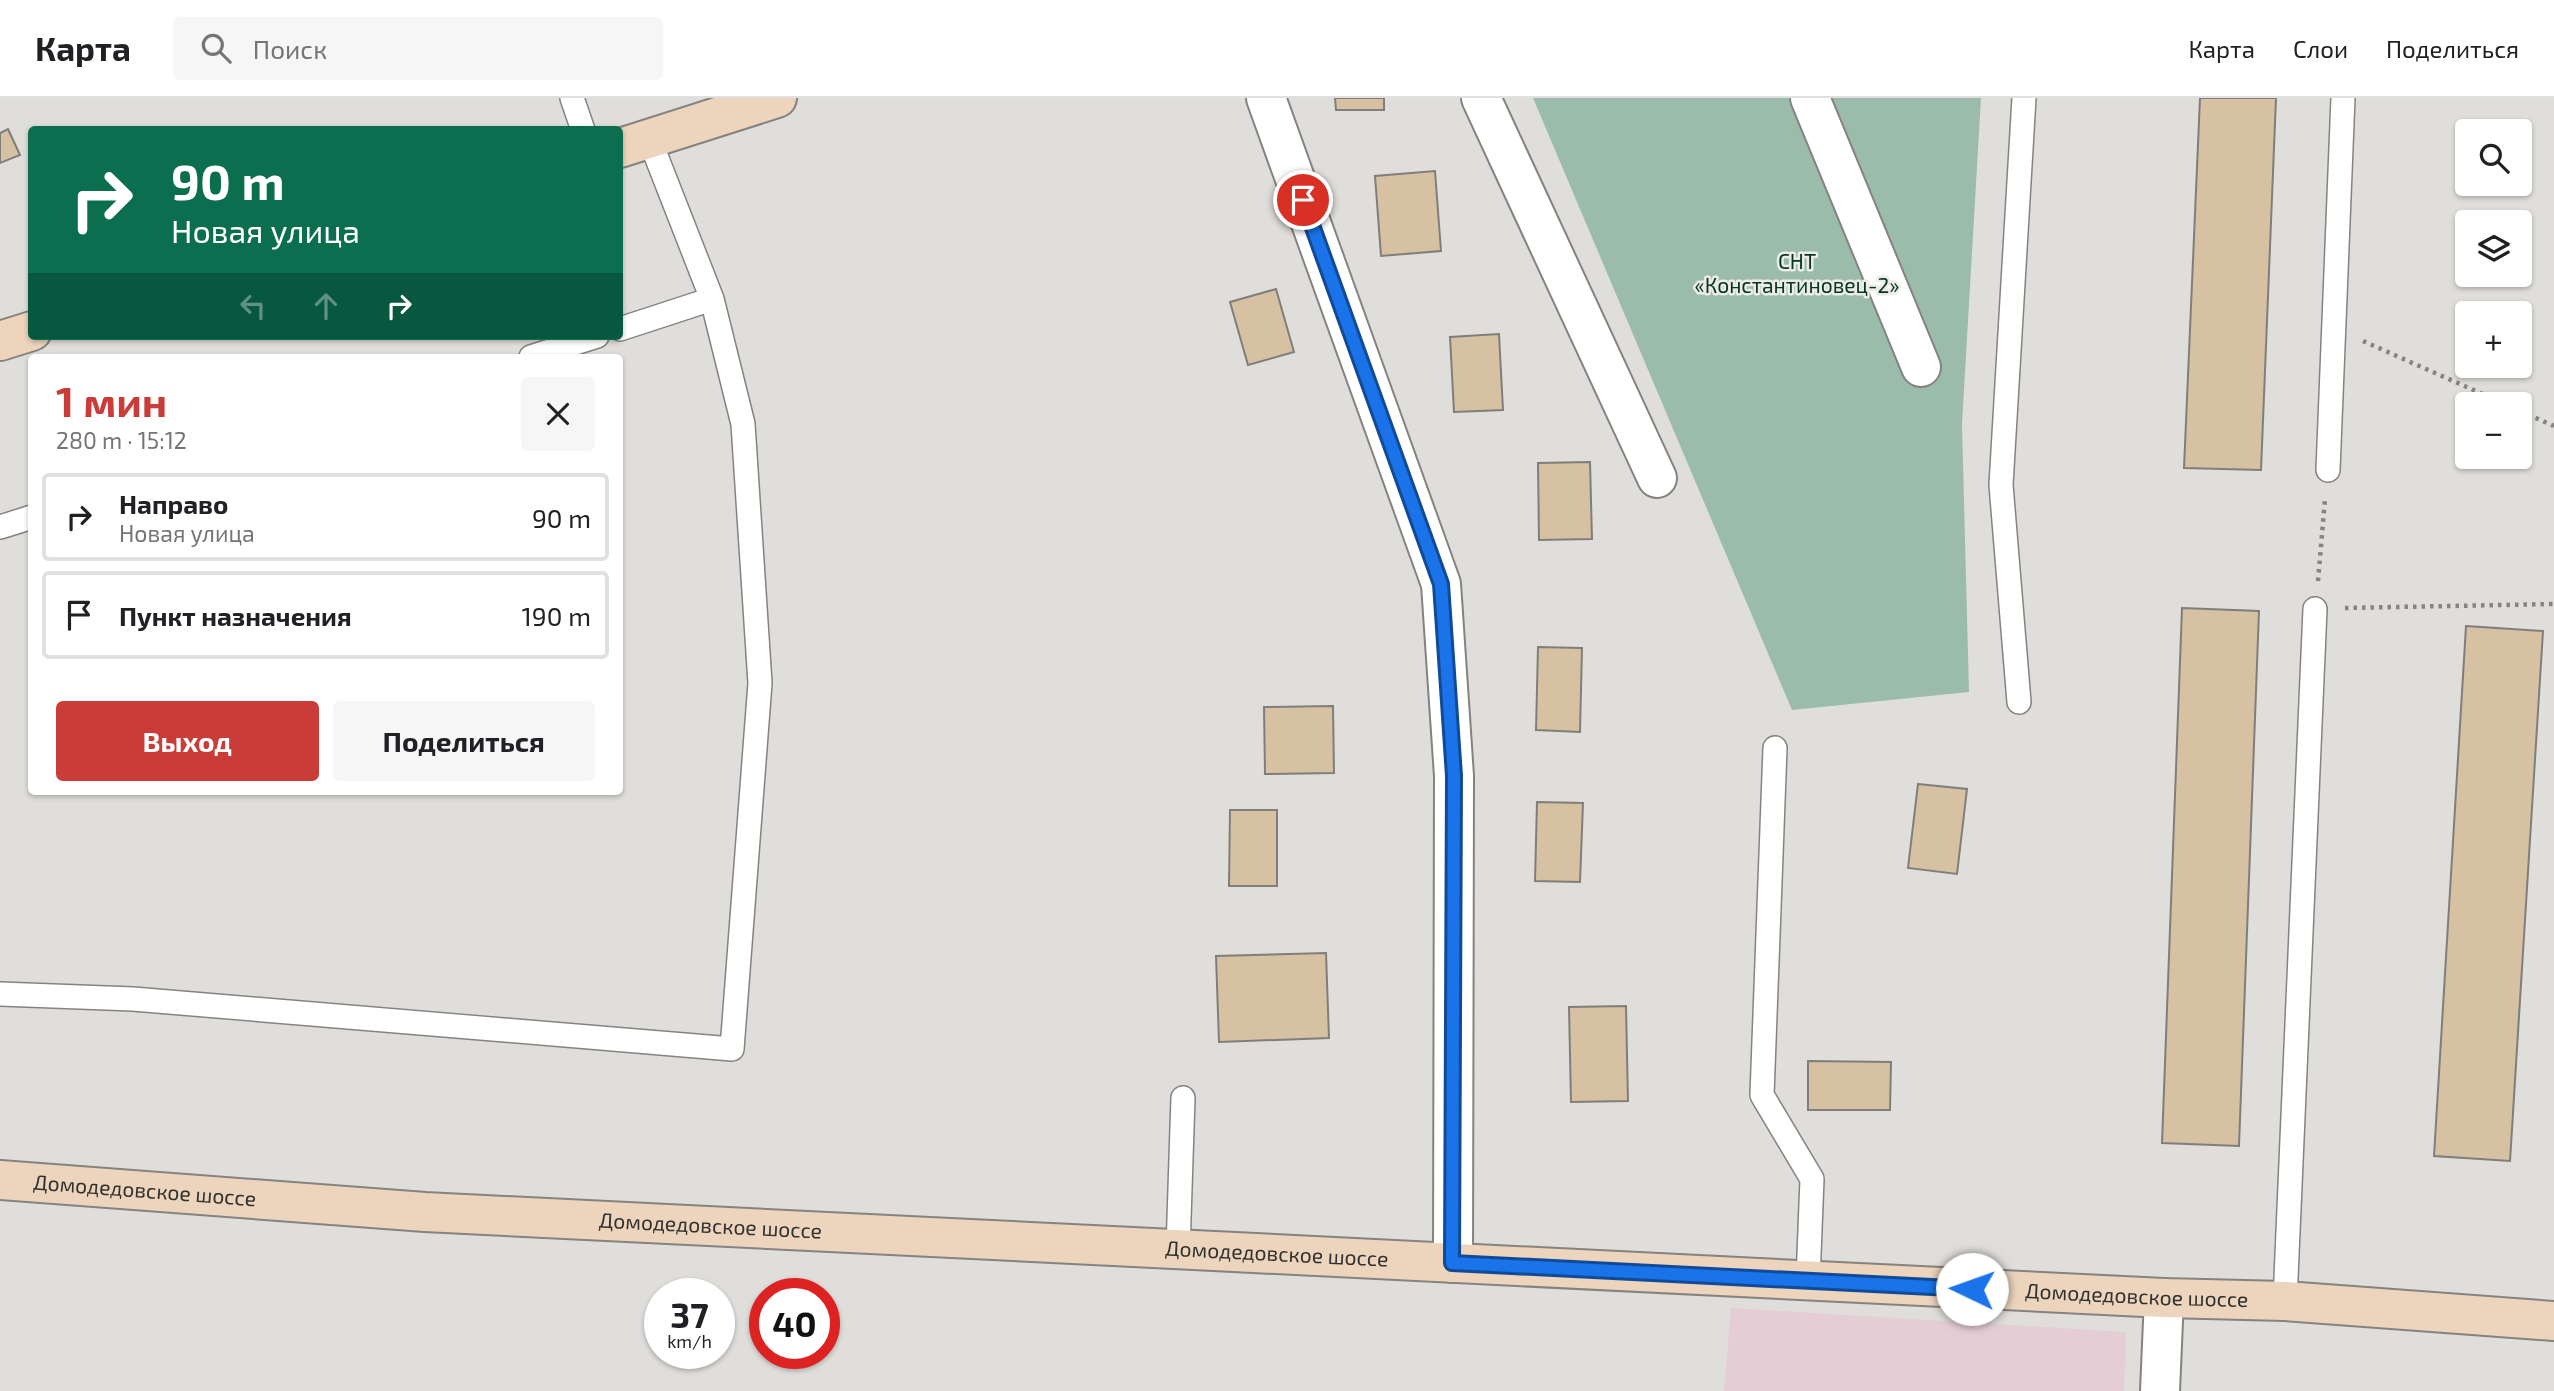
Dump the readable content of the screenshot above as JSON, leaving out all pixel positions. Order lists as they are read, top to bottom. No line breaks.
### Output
{"streets":{"street":["Домодедовское шоссе"]},"parks":["СНТ «Константиновец-2»"],"page":{"header":"Карта","search":"Поиск","nav":["Карта","Слои","Поделиться"],"map_buttons":["+","−"],"turn":["90 m","Новая улица"],"heading":["1 мин","280 m · 15:12"],"list":[{"name":"Направо","note":"Новая улица","value":"90 m"},{"name":"Пункт назначения","value":"190 m"}],"buttons":["Выход","Поделиться"],"speed":"37 km/h","limit":"40"}}
